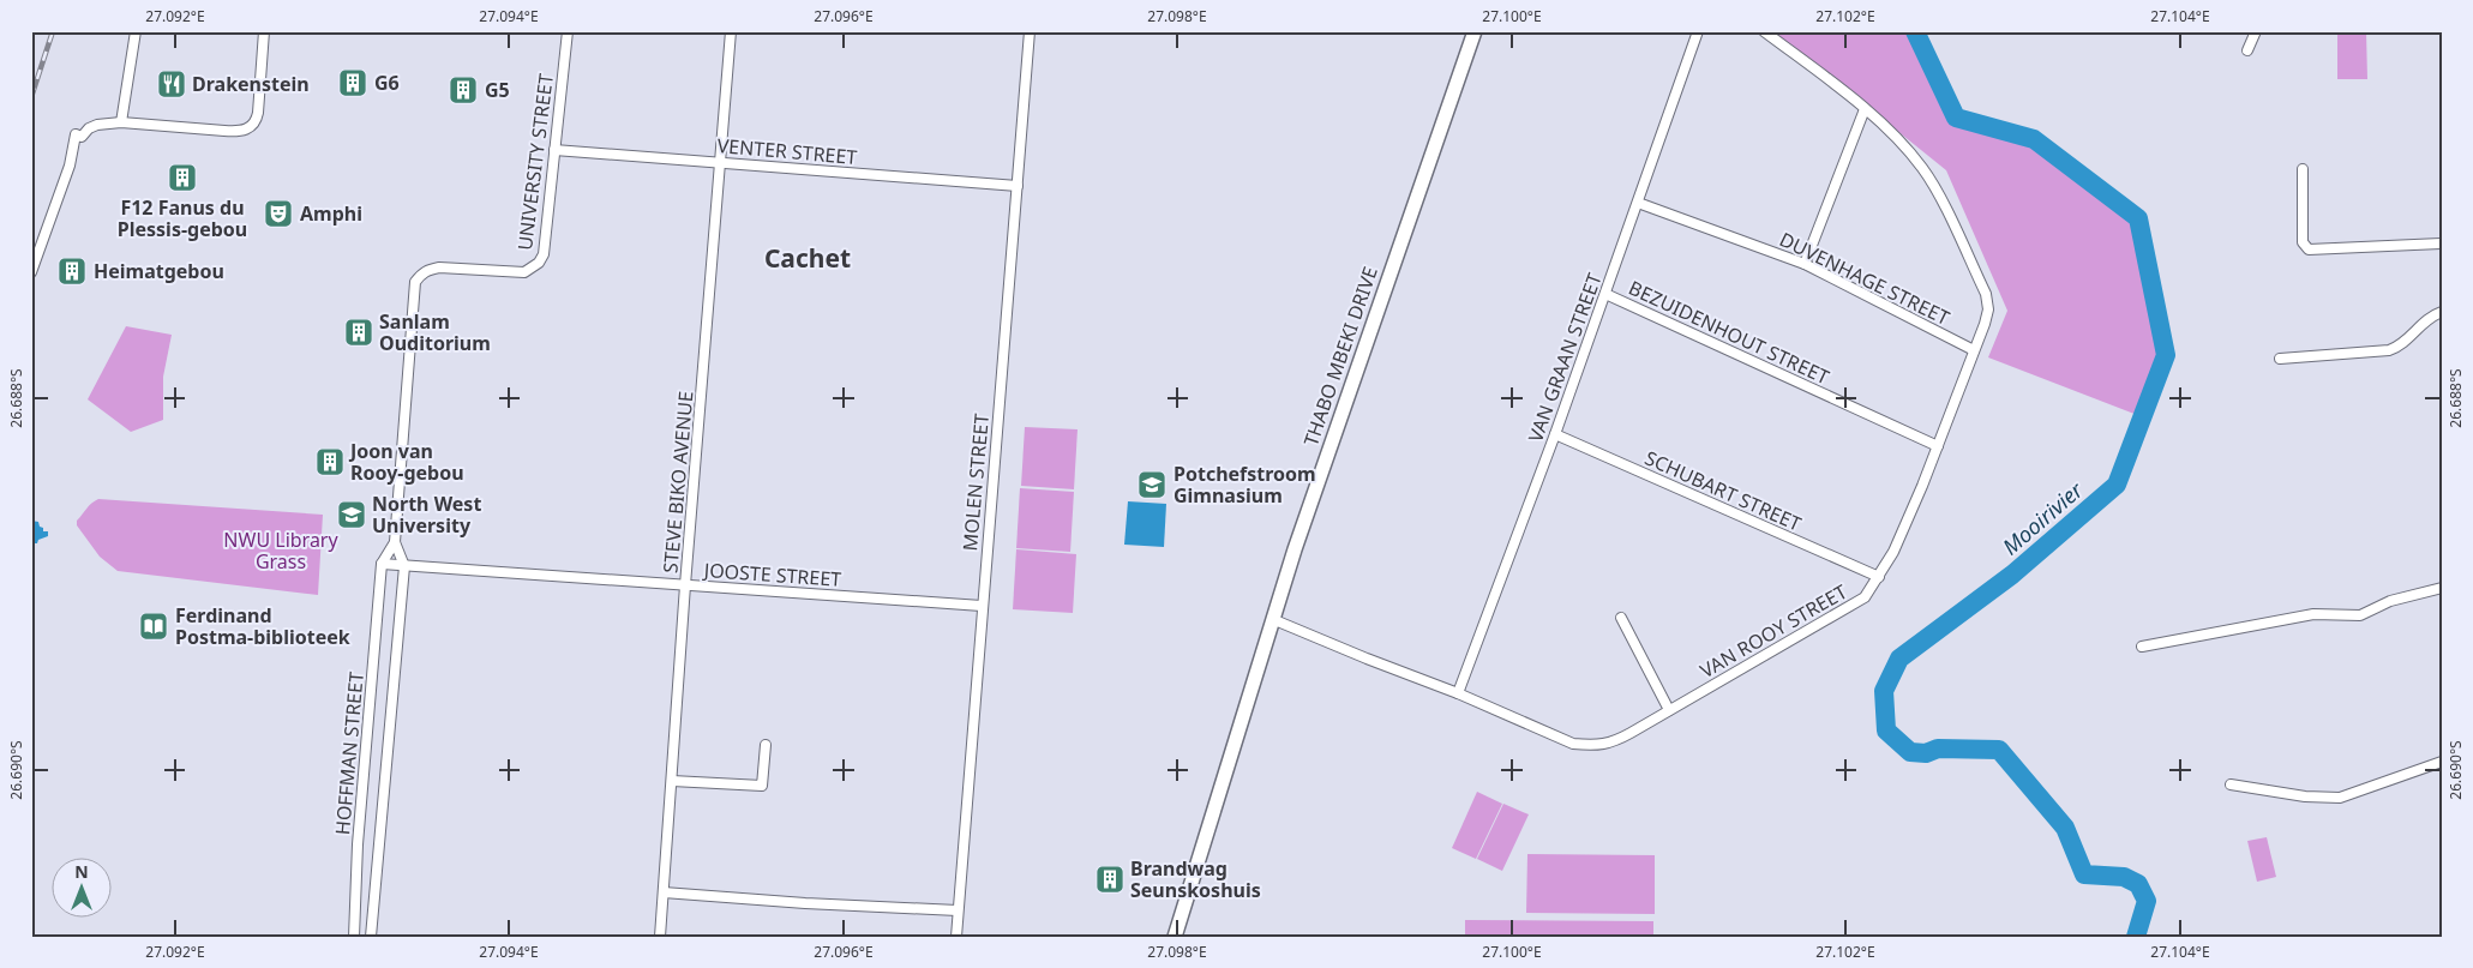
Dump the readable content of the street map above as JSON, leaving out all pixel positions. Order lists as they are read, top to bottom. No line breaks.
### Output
{"streets":{"main road":["THABO MBEKI DRIVE"],"street":["VENTER STREET","UNIVERSITY STREET","DUVENHAGE STREET","BEZUIDENHOUT STREET","VAN GRAAN STREET","STEVE BIKO AVENUE","MOLEN STREET","SCHUBART STREET","JOOSTE STREET","VAN ROOY STREET","HOFFMAN STREET"]},"crossings":[["VENTER STREET","UNIVERSITY STREET"],["VENTER STREET","STEVE BIKO AVENUE"],["VENTER STREET","MOLEN STREET"],["UNIVERSITY STREET","HOFFMAN STREET"],["DUVENHAGE STREET","VAN GRAAN STREET"],["DUVENHAGE STREET","VAN ROOY STREET"],["BEZUIDENHOUT STREET","VAN GRAAN STREET"],["BEZUIDENHOUT STREET","VAN ROOY STREET"],["THABO MBEKI DRIVE","VAN ROOY STREET"],["VAN GRAAN STREET","SCHUBART STREET"],["VAN GRAAN STREET","VAN ROOY STREET"],["STEVE BIKO AVENUE","JOOSTE STREET"],["MOLEN STREET","JOOSTE STREET"],["SCHUBART STREET","VAN ROOY STREET"],["JOOSTE STREET","HOFFMAN STREET"]],"districts":["Cachet"],"water":["Mooirivier"],"parks":["NWU Library Grass"],"places":{"building":["G6","G5","F12 Fanus du Plessis-gebou","Heimatgebou","Sanlam Ouditorium","Joon van Rooy-gebou","Brandwag Seunskoshuis"],"restaurant":["Drakenstein"],"theatre":["Amphi"],"school or university":["Potchefstroom Gimnasium","North West University"],"library":["Ferdinand Postma-biblioteek"]},"north":"top","coordinates":["27.092°E","27.094°E","27.096°E","27.098°E","27.100°E","27.102°E","27.104°E","26.688°S","26.690°S"]}
